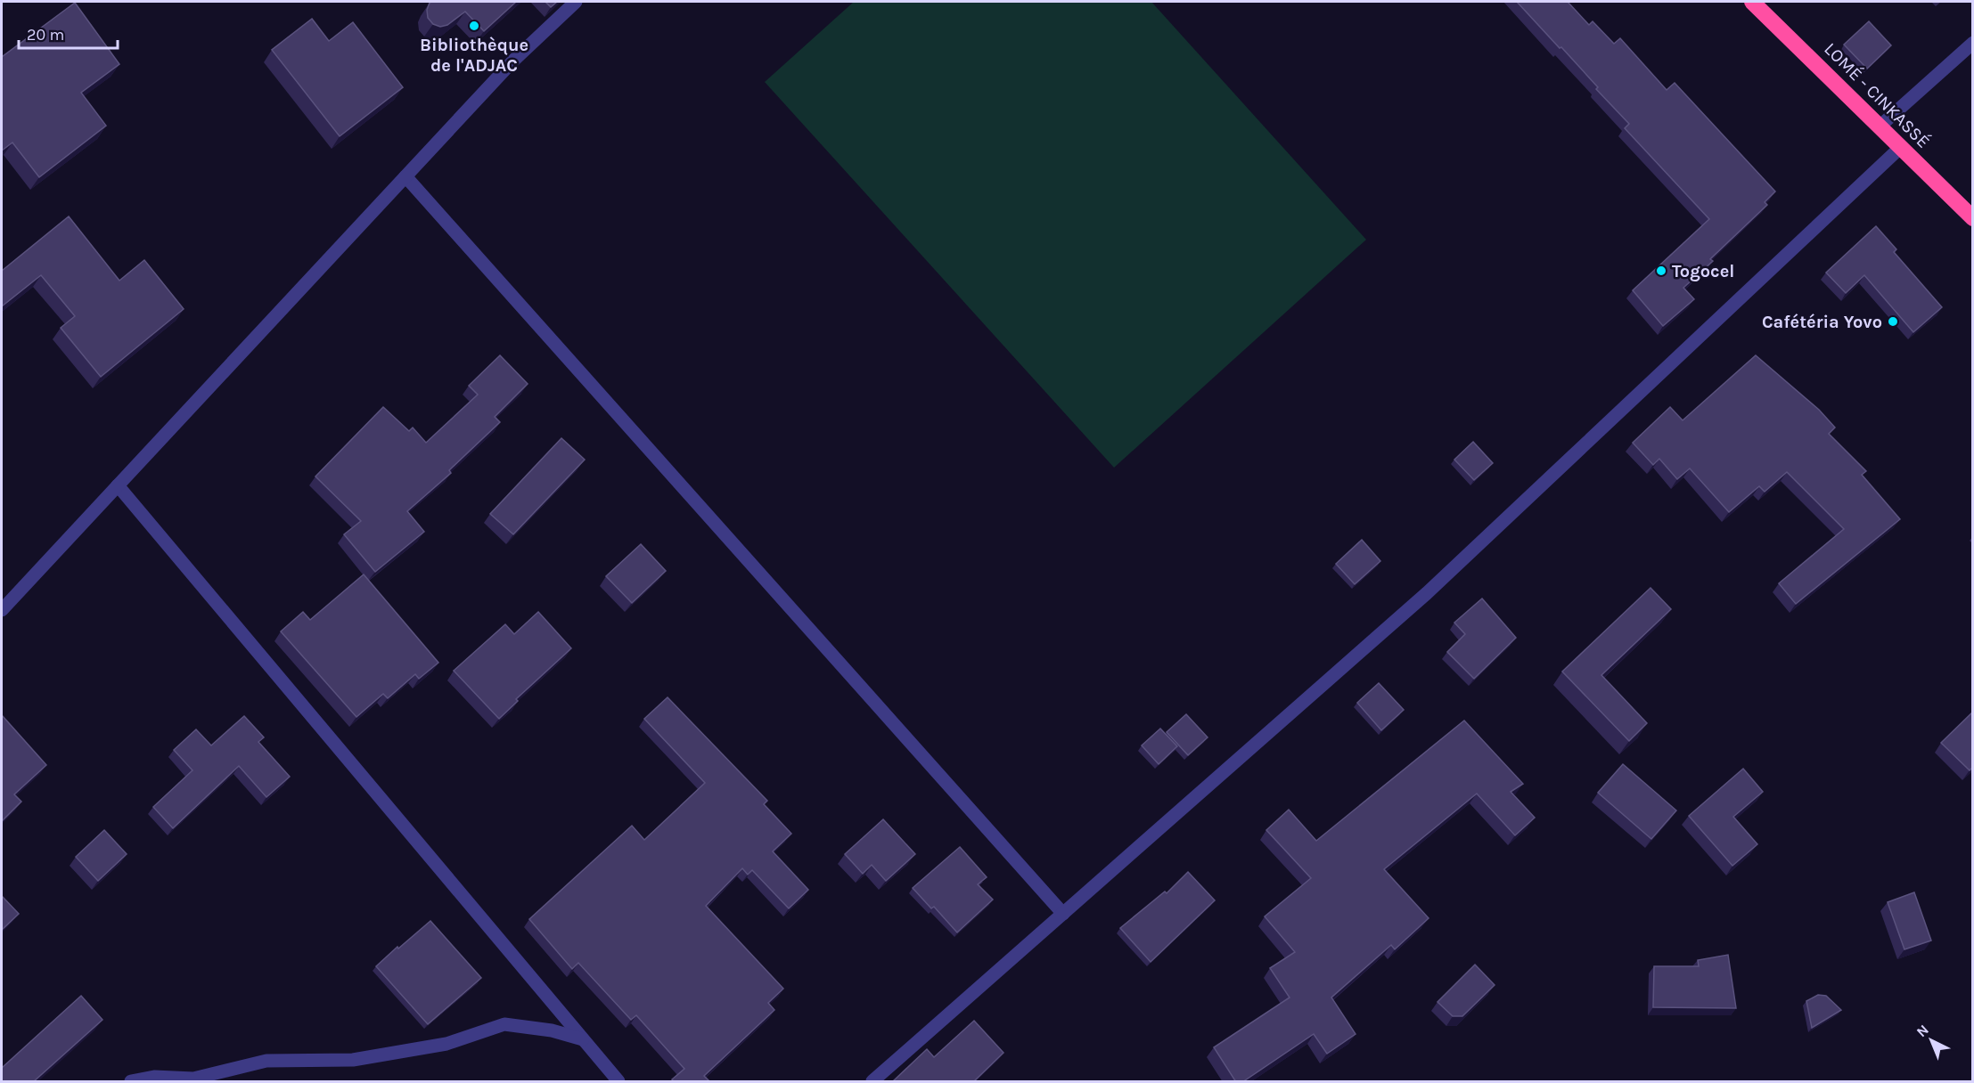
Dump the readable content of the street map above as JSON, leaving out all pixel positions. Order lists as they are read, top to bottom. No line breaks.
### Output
{"streets":{"highway":["LOMÉ - CINKASSÉ"]},"places":["Bibliothèque de l'ADJAC","Togocel","Cafétéria Yovo"],"scale_bar":"20 m","north":"top left"}
